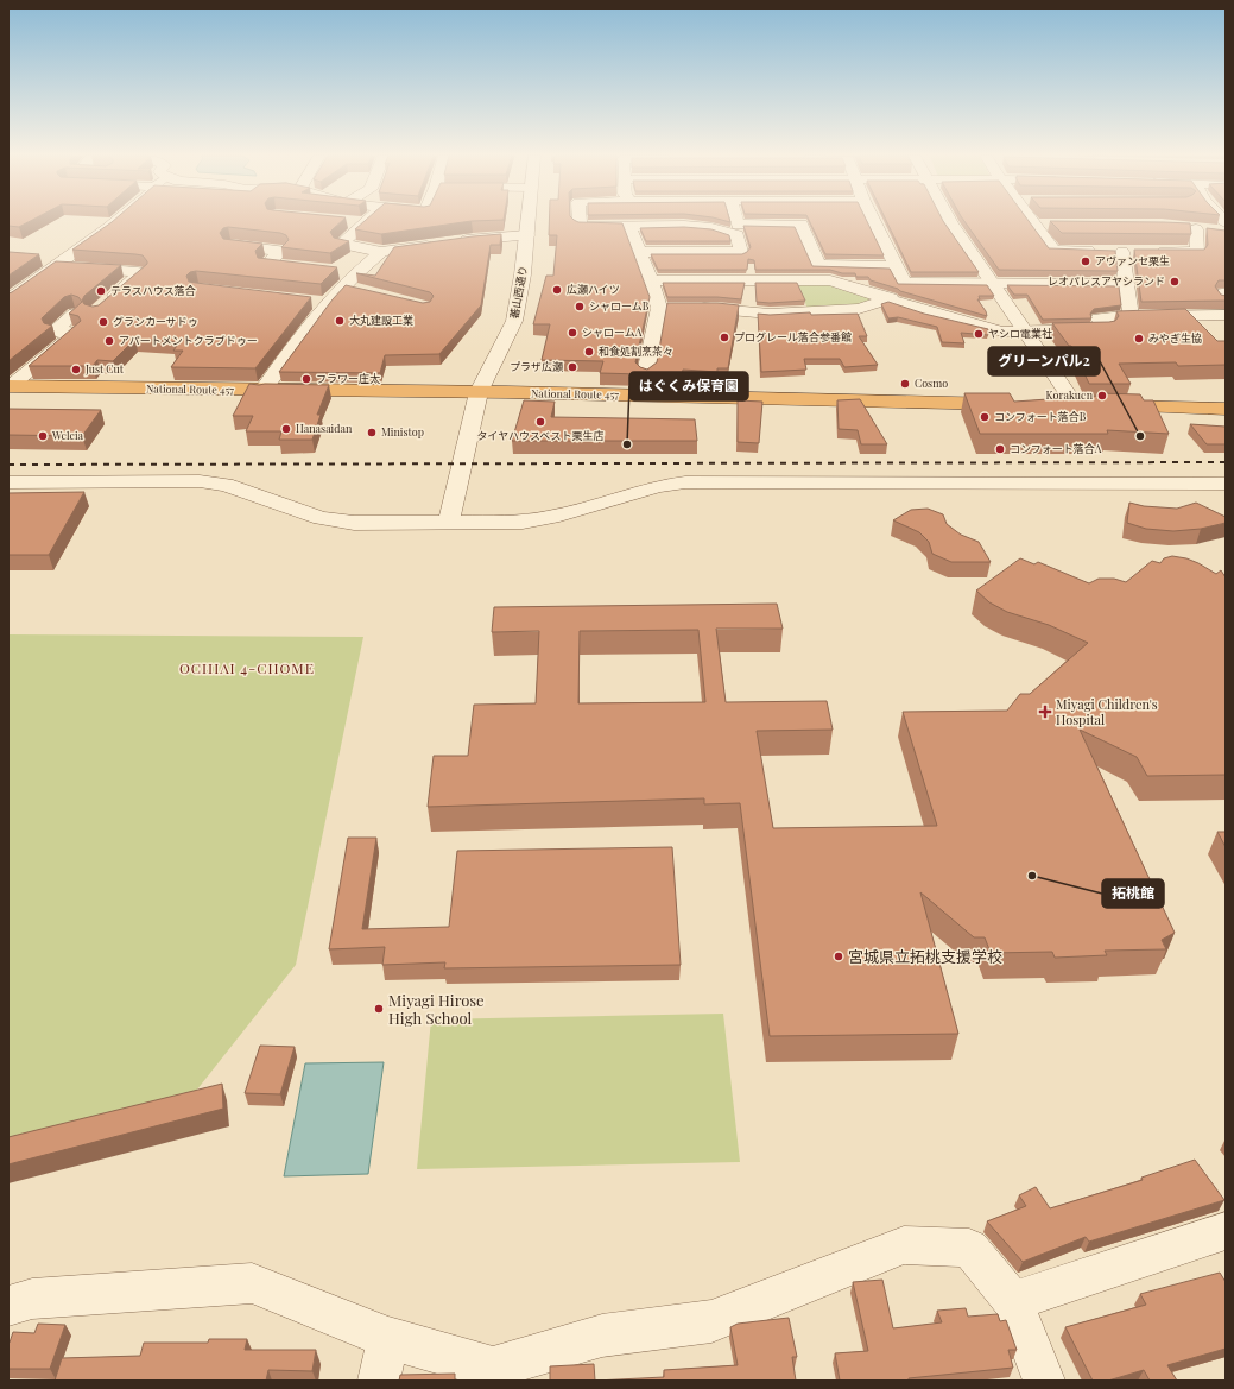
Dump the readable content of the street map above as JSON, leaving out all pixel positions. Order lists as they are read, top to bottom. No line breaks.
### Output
{"streets":{"highway":["National Route 457"],"street":["蕃山西通り"]},"crossings":[["蕃山西通り","National Route 457"]],"districts":["OCHIAI 4-CHOME"],"places":{"other":["アヴァンセ栗生","レオパレスアヤシランド","広瀬ハイツ","テラスハウス落合","シャロームB","大丸建設工業","グランカーサドゥ","シャロームA","ヤシロ電業社","プログレール落合参番館","みやぎ生協","アパートメントクラブドゥー","和食処割烹茶々","プラザ広瀬","Just Cut","フラワー庄太","Cosmo","Korakuen","コンフォート落合B","タイヤハウスベスト栗生店","Hanasaidan","Ministop","Welcia","グリーンパル2","はぐくみ保育園","コンフォート落合A","拓桃館","宮城県立拓桃支援学校","Miyagi Hirose High School"],"health":["Miyagi Children's Hospital"]}}
